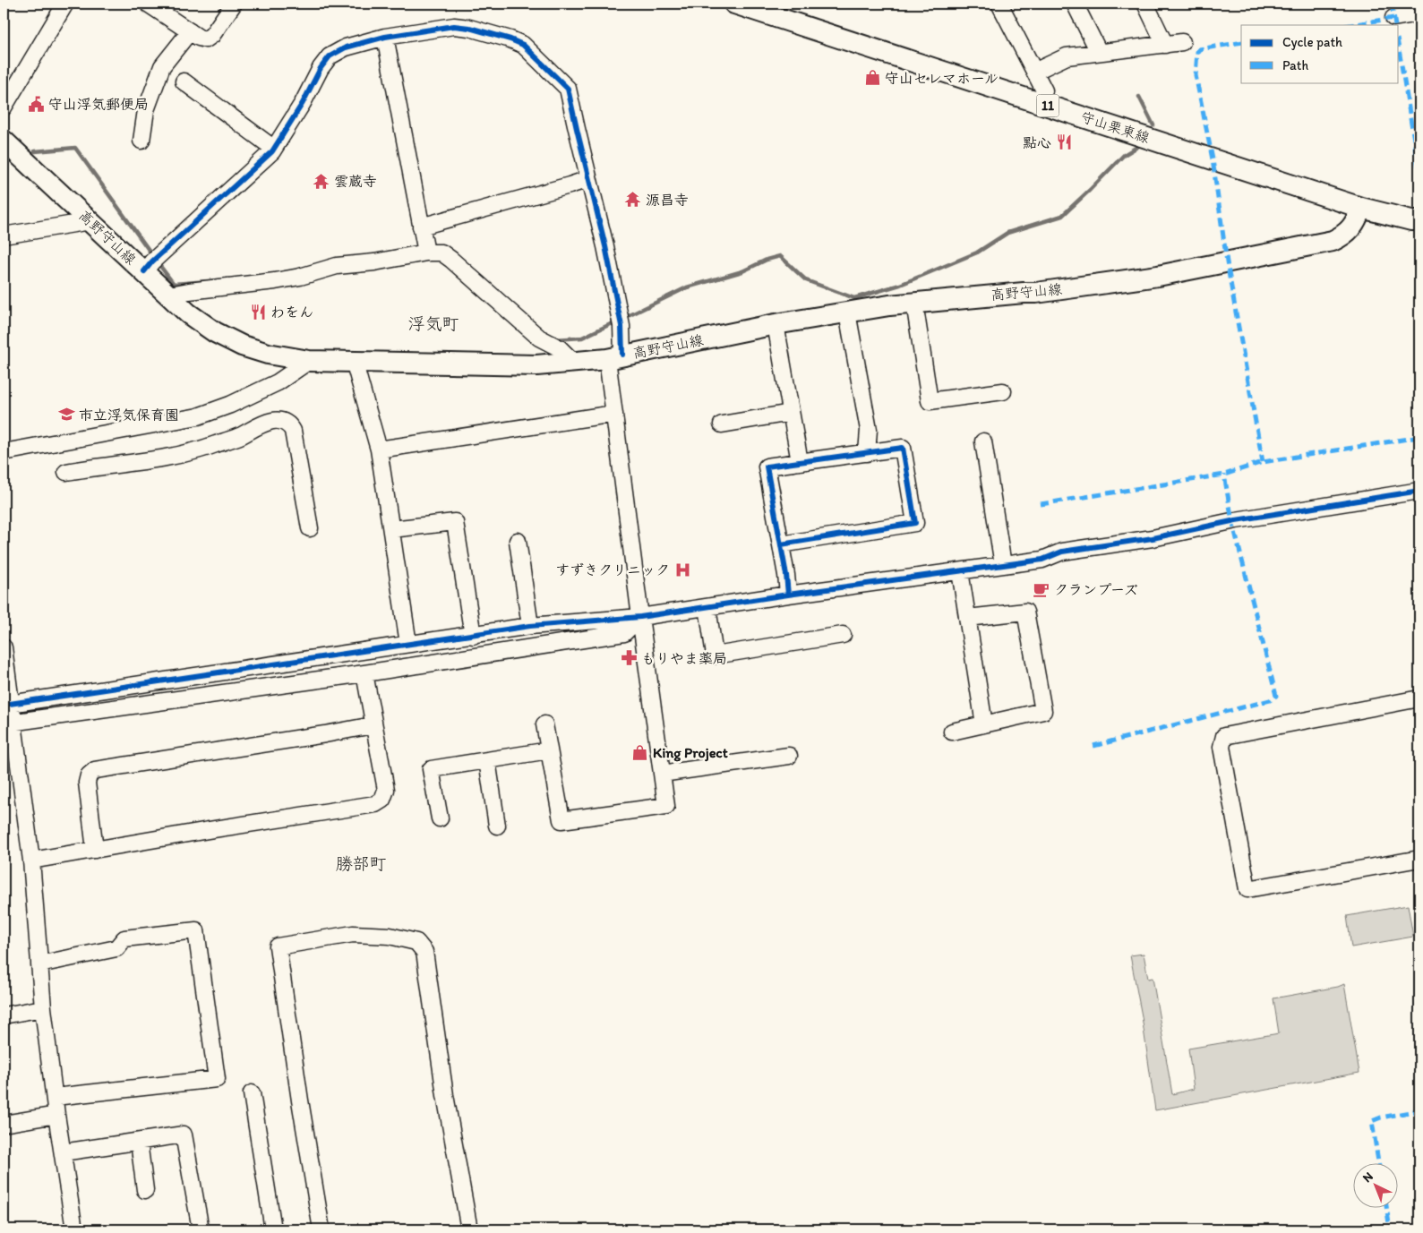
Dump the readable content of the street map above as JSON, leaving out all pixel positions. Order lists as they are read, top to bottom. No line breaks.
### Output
{"streets":{"main road":["11","守山栗東線","高野守山線"]},"crossings":[["守山栗東線","高野守山線"]],"districts":["浮気町","勝部町"],"places":{"shop":["守山セレマホール","King Project"],"public building":["守山浮気郵便局"],"restaurant":["點心","わをん"],"temple":["雲蔵寺","源昌寺"],"school or university":["市立浮気保育園"],"hospital":["すずきクリニック"],"cafe":["クランプーズ"],"pharmacy":["もりやま薬局"]},"legend":["Cycle path","Path"],"north":"top left"}
